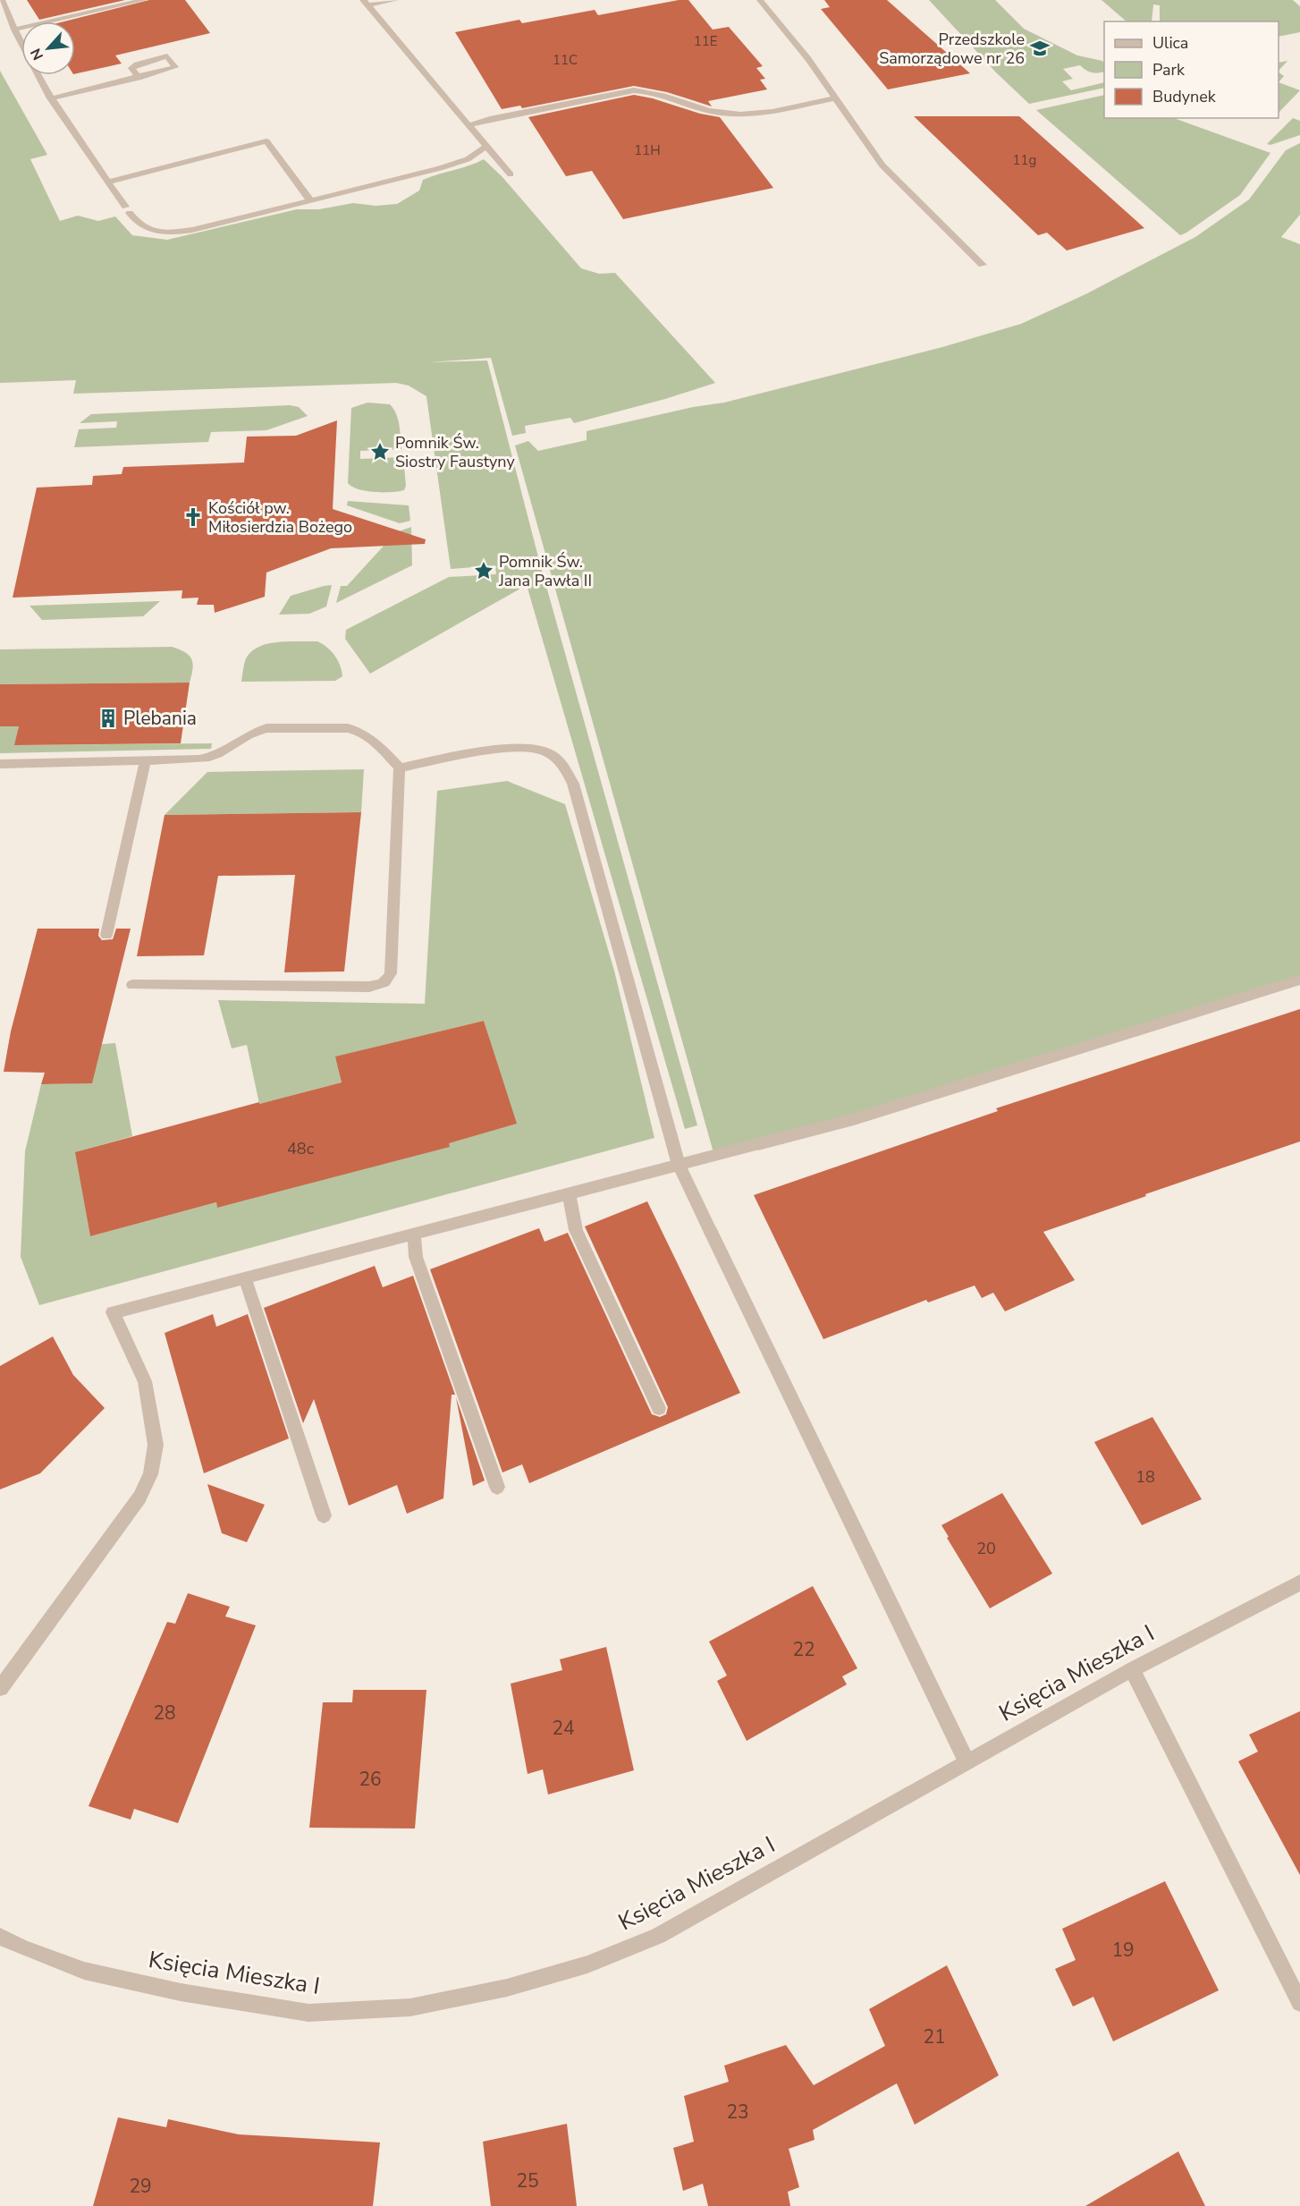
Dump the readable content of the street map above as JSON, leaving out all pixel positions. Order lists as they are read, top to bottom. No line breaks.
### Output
{"streets":{"street":["Księcia Mieszka I"]},"places":{"school or university":["Przedszkole Samorządowe nr 26"],"place":["Pomnik Św. Siostry Faustyny","Pomnik Św. Jana Pawła II"],"church":["Kościół pw. Miłosierdzia Bożego"],"building":["Plebania"]},"house_numbers":["11E","11C","11H","11g","48c","18","20","22","28","24","26","19","21","23","25","29"],"legend":["Ulica","Park","Budynek"],"north":"bottom left"}
